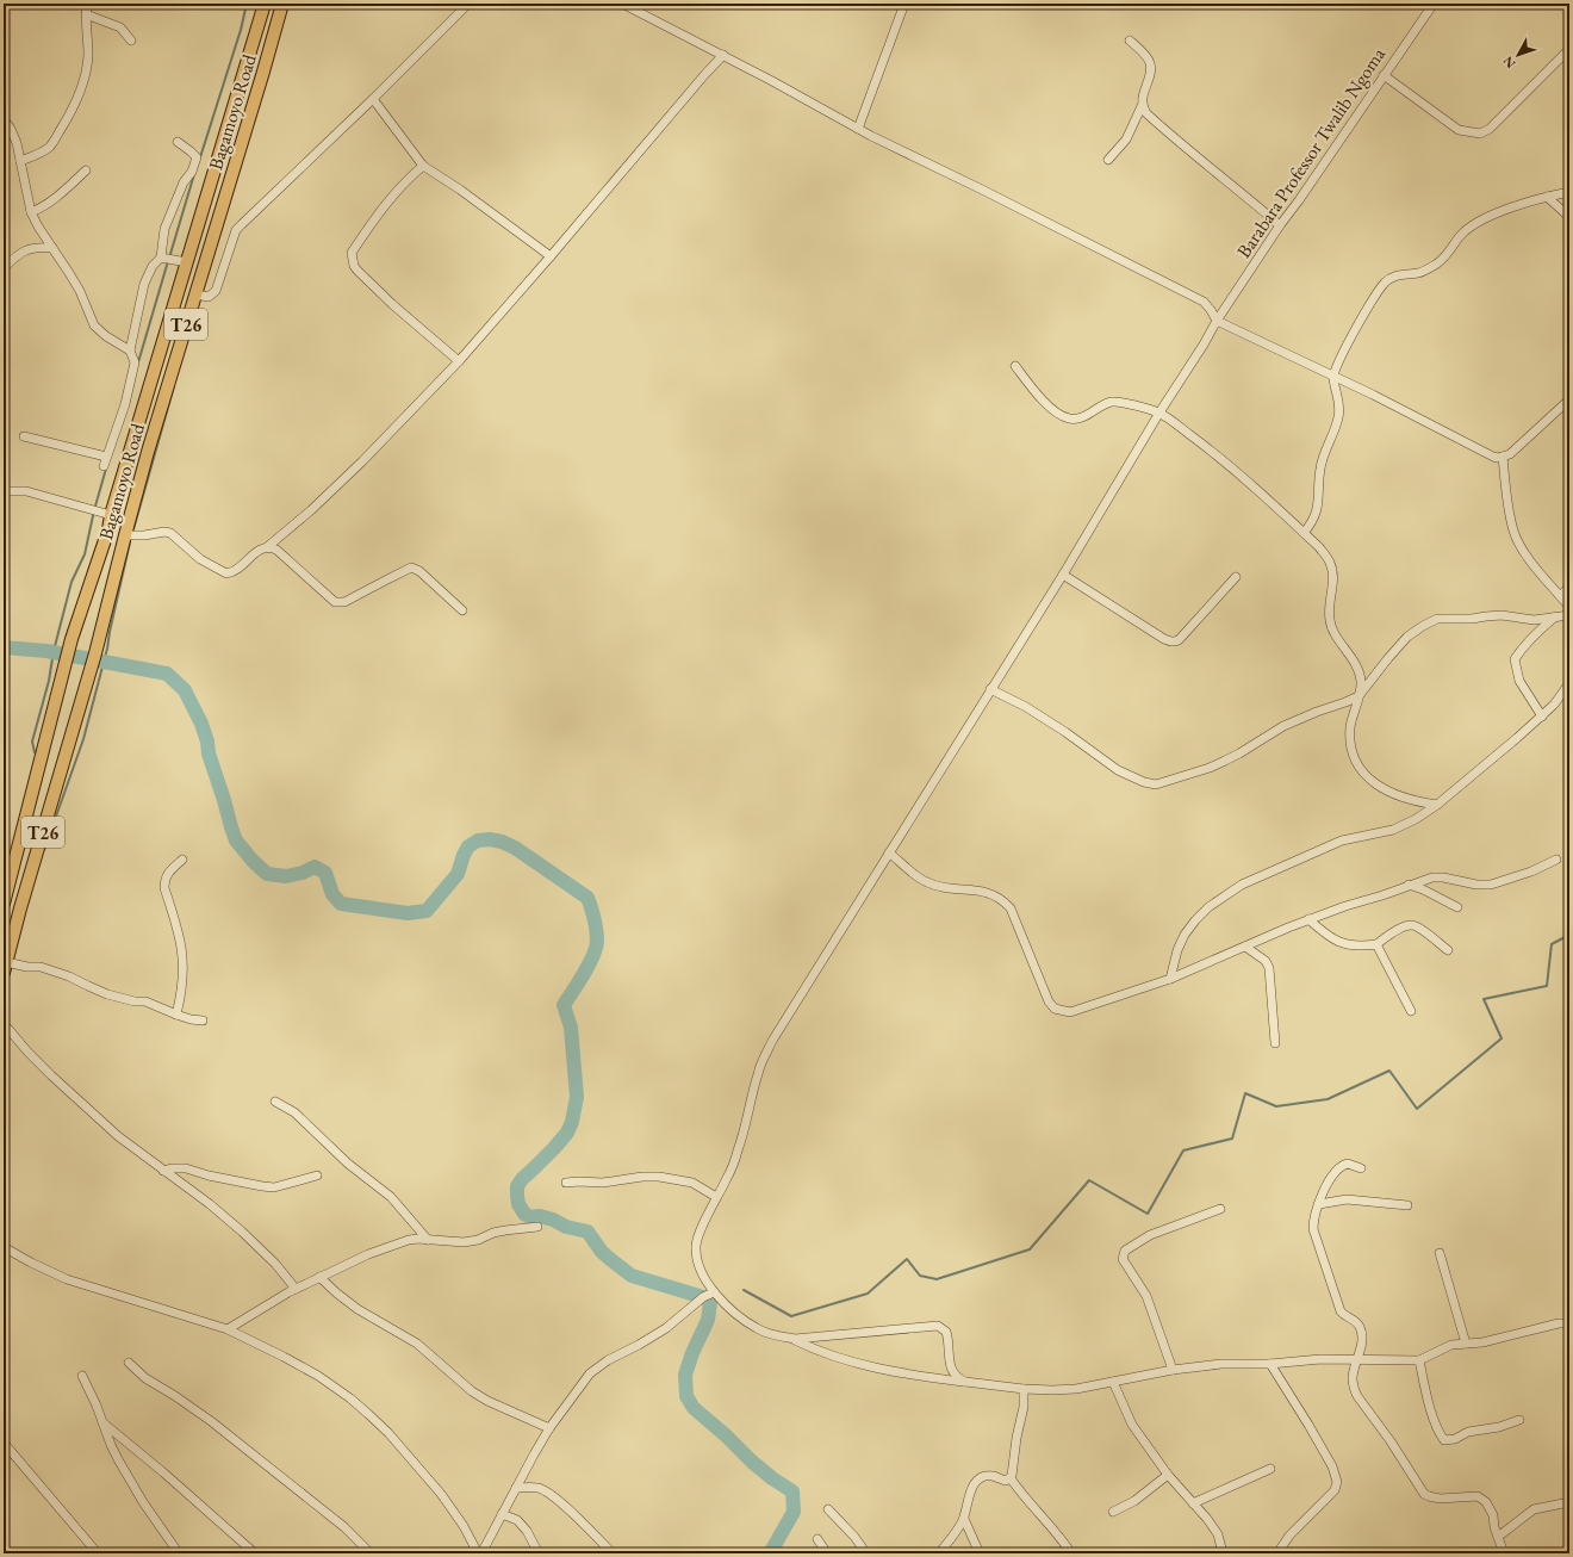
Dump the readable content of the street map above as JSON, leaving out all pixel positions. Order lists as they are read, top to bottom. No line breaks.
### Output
{"streets":{"highway":["Bagamoyo Road","T26"],"street":["Barabara Professor Twalib Ngoma"]},"north":"bottom left"}
